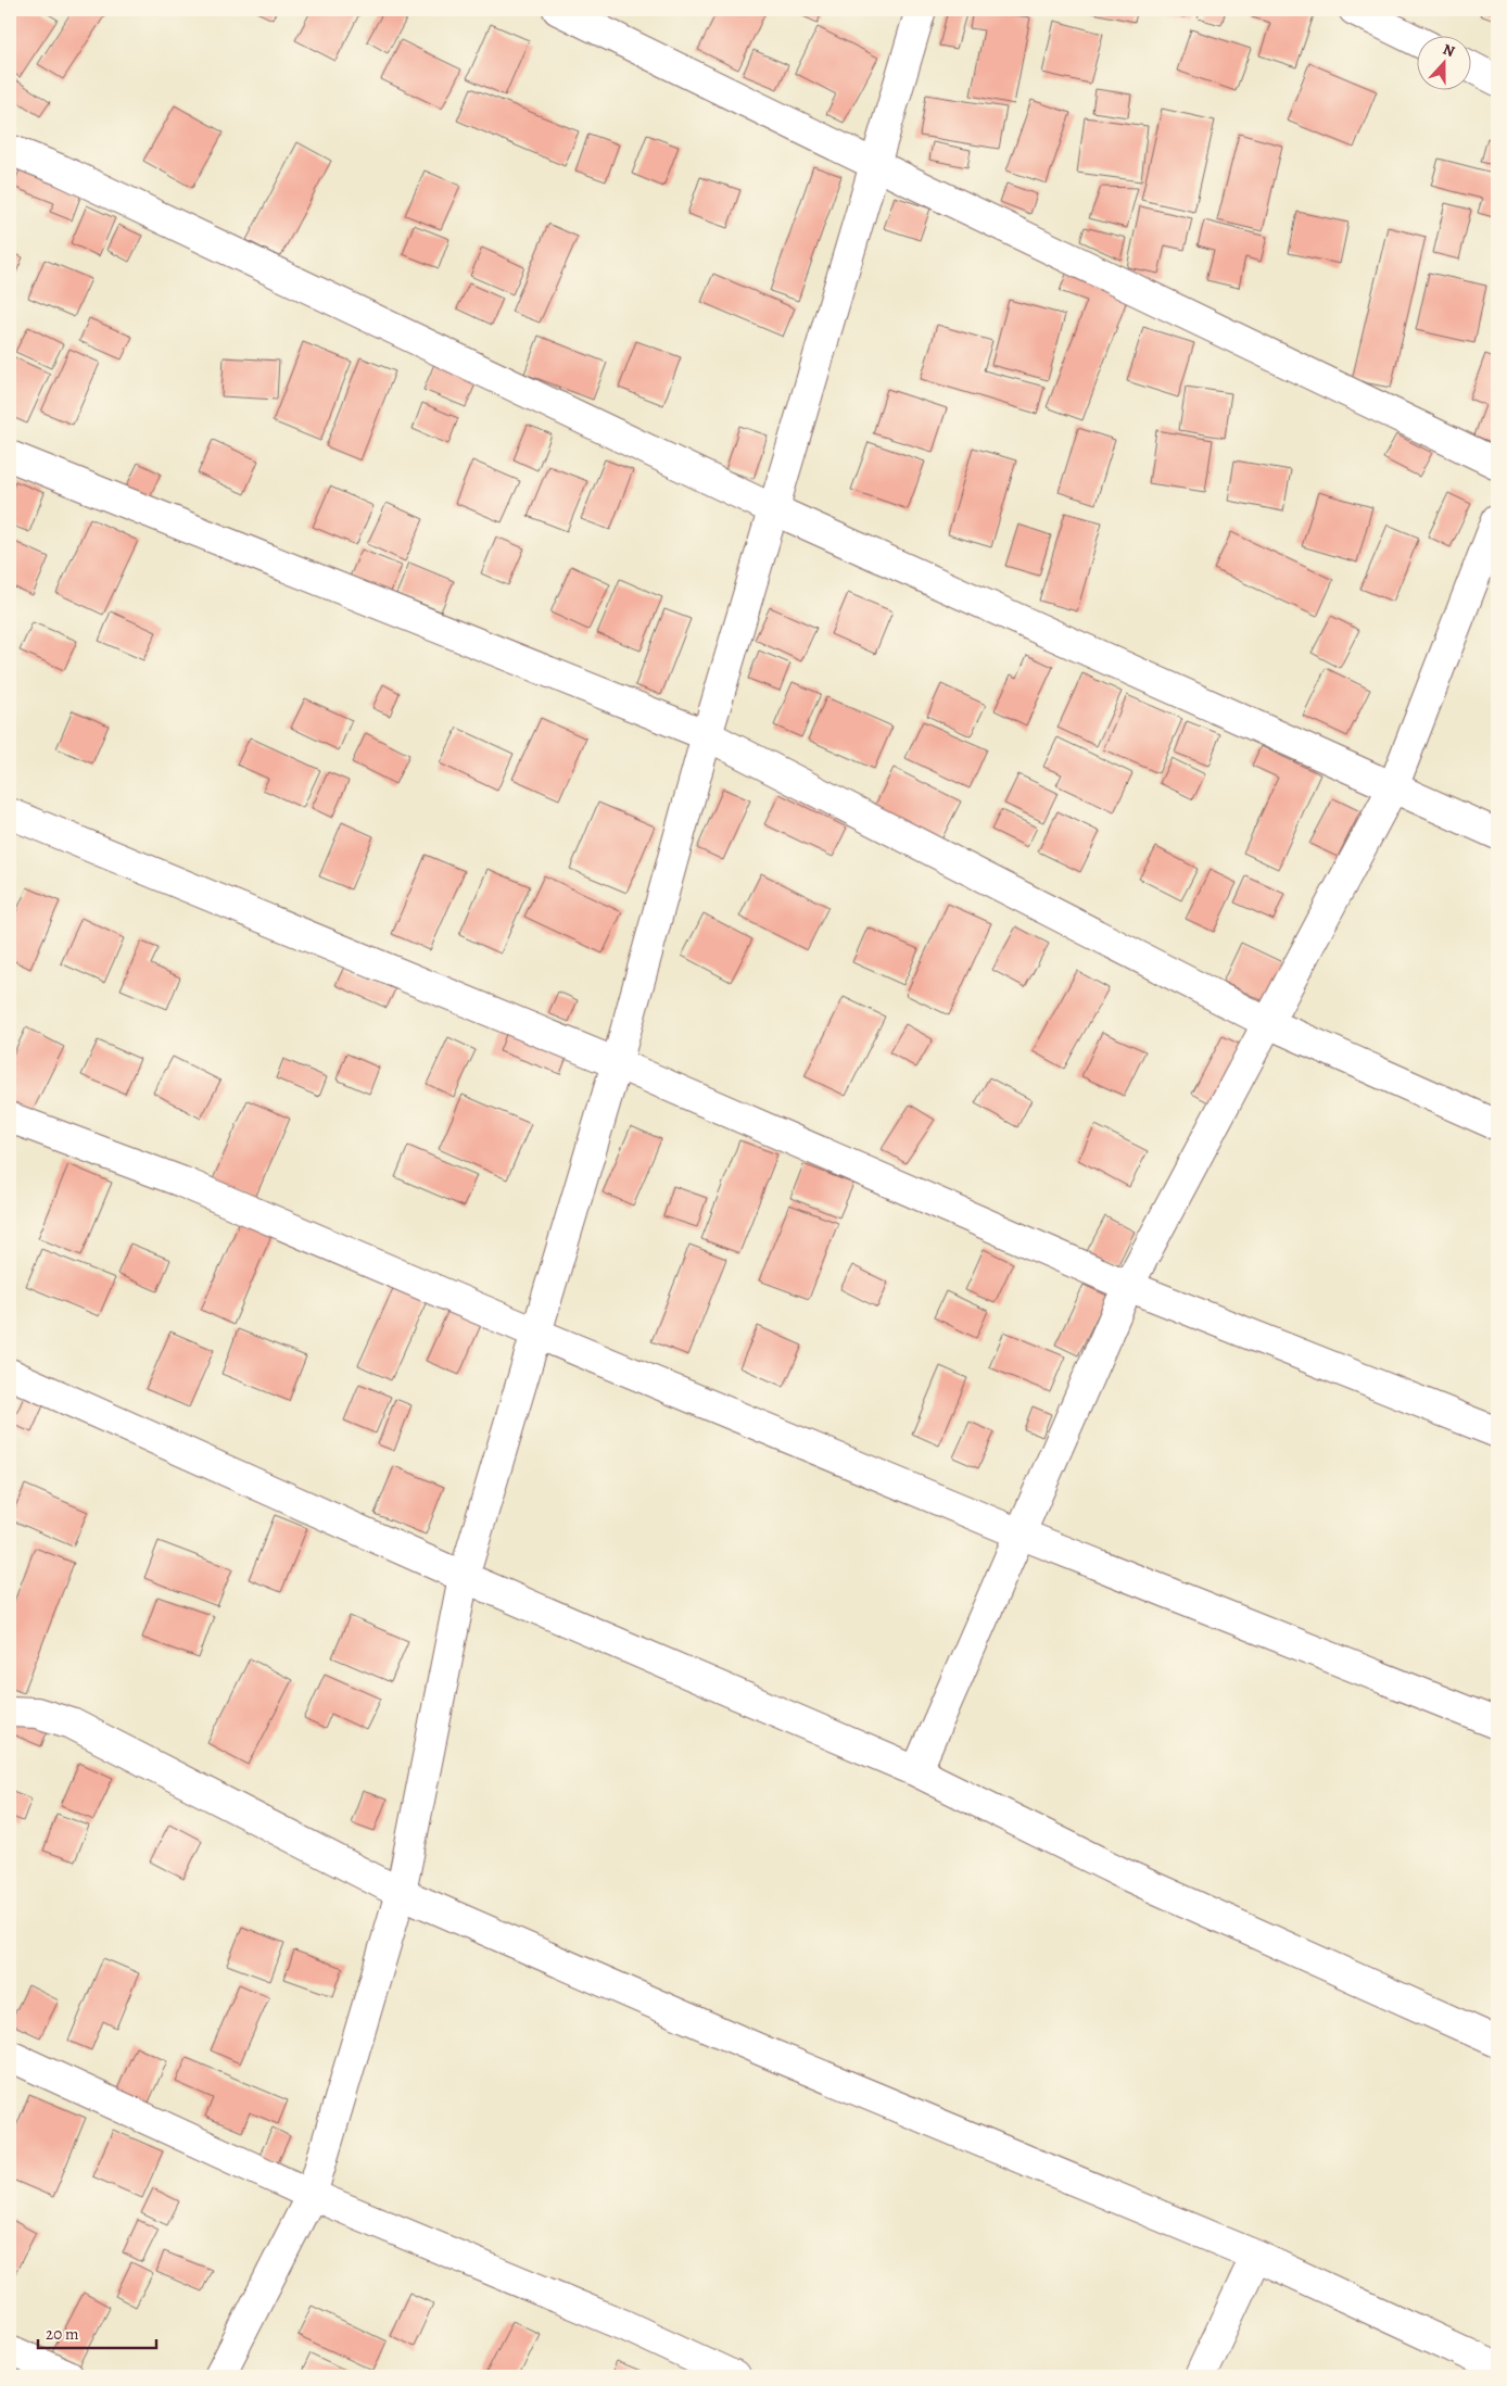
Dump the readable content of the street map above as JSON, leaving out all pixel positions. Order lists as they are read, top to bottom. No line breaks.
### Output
{"scale_bar":"20 m","north":"top"}
